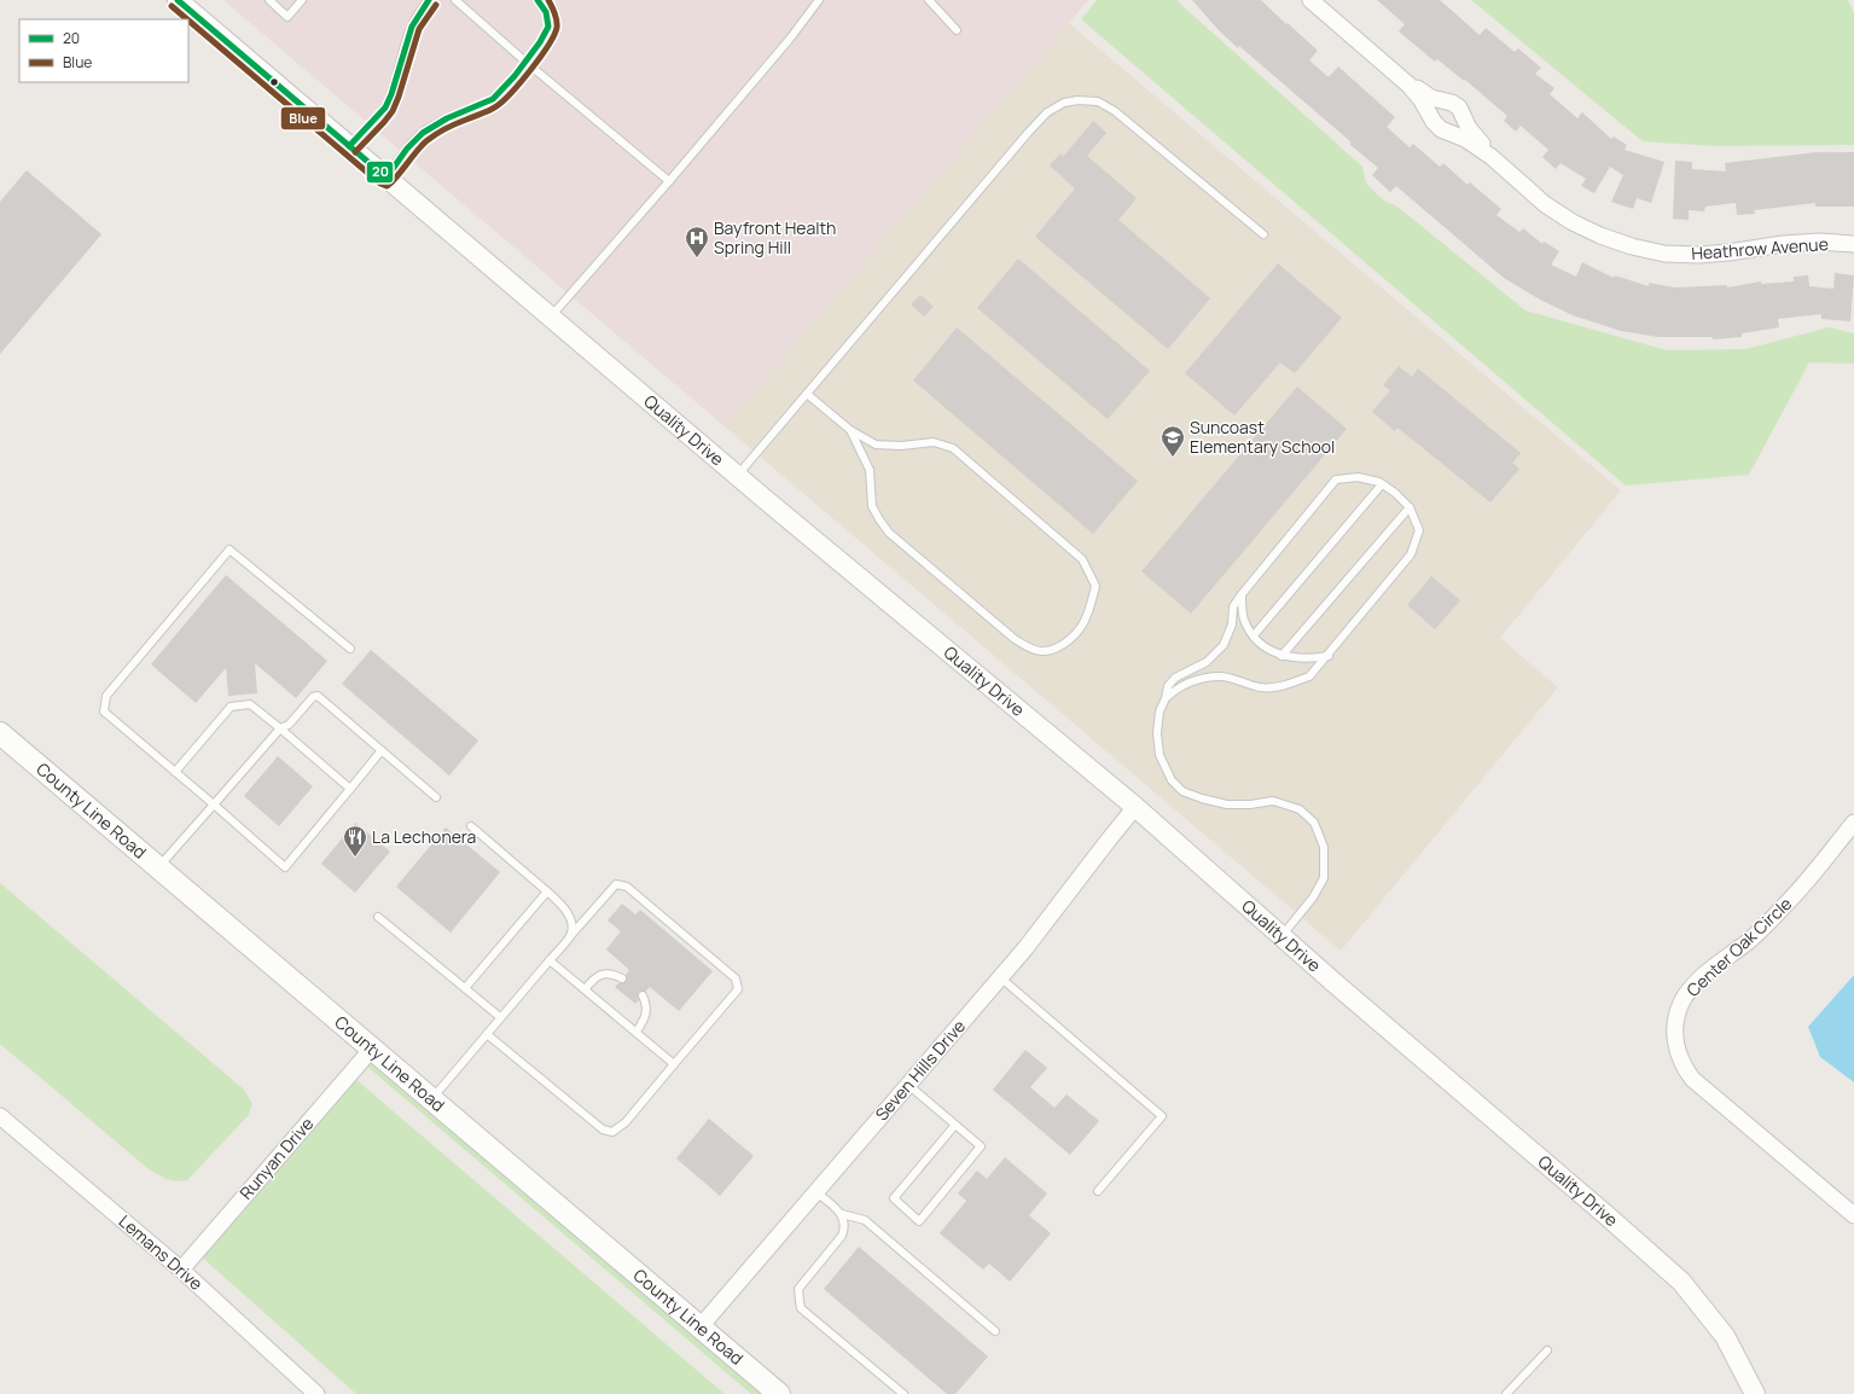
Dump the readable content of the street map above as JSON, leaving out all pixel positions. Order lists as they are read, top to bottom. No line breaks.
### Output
{"streets":{"main road":["County Line Road"],"street":["Heathrow Avenue","Quality Drive","Center Oak Circle","Seven Hills Drive","Runyan Drive","Lemans Drive"]},"crossings":[["Quality Drive","Seven Hills Drive"],["County Line Road","Seven Hills Drive"],["County Line Road","Runyan Drive"],["Runyan Drive","Lemans Drive"]],"places":{"hospital":["Bayfront Health Spring Hill"],"school or university":["Suncoast Elementary School"],"restaurant":["La Lechonera"]},"lines":["transit line 20","transit line Blue"],"legend":["20","Blue"]}
